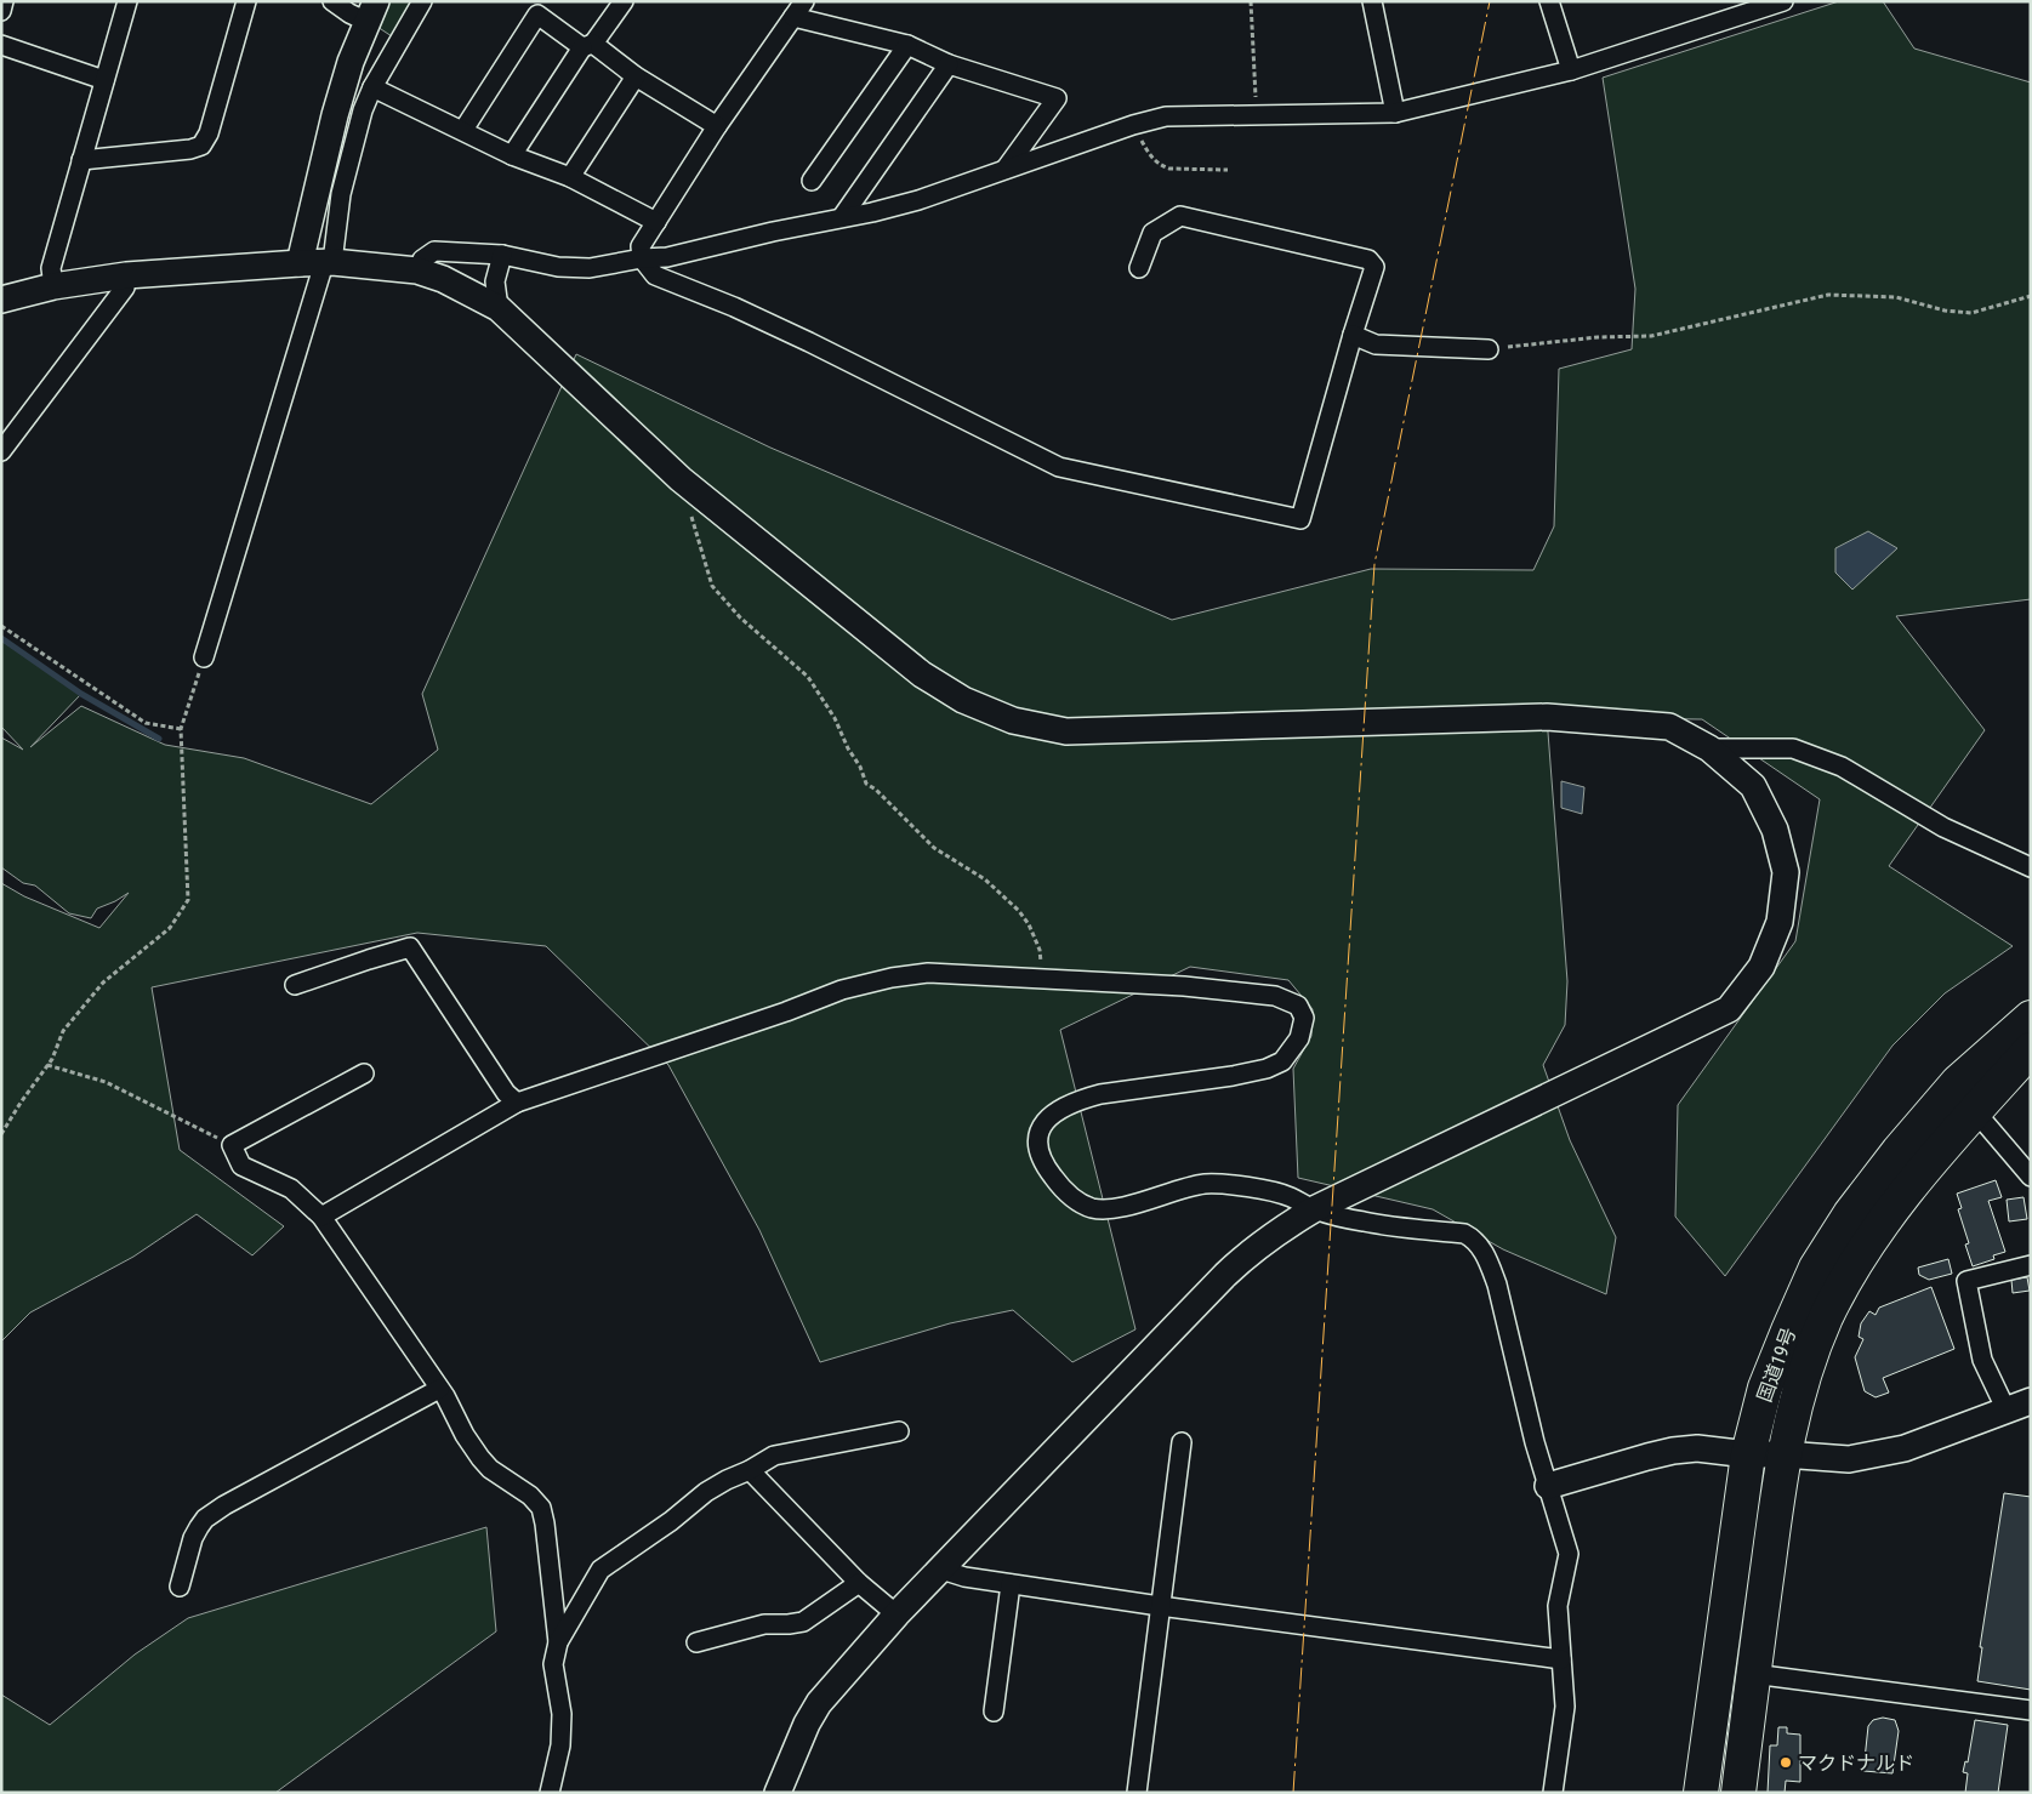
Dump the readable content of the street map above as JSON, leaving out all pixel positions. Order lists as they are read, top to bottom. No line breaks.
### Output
{"streets":{"highway":["国道19号"]},"places":["マクドナルド"]}
